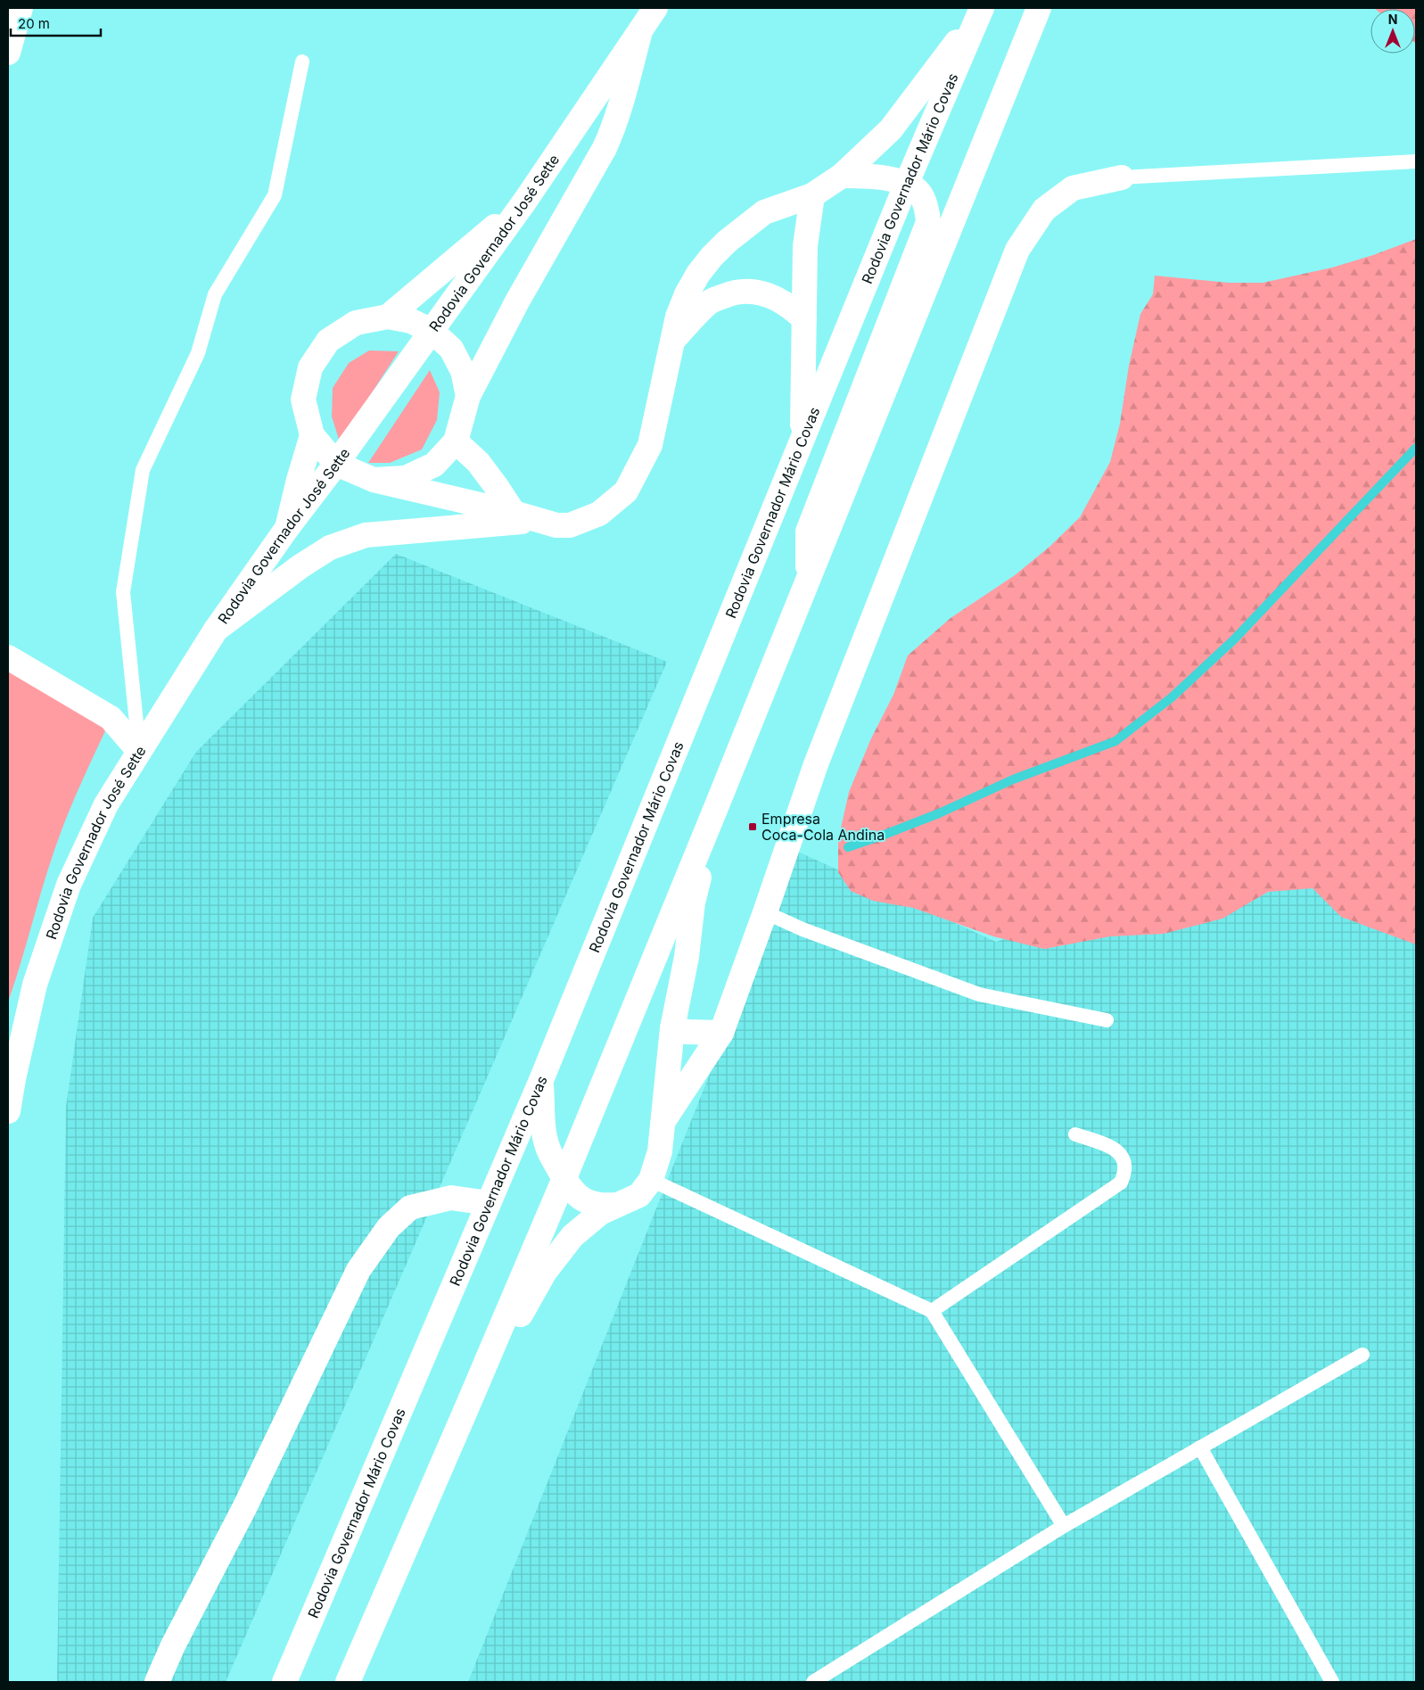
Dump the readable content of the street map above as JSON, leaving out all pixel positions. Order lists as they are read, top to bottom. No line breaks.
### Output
{"streets":{"main road":["Rodovia Governador Mário Covas","Rodovia Governador José Sette"]},"places":{"transit":["Empresa Coca-Cola Andina"]},"scale_bar":"20 m","north":"top"}
